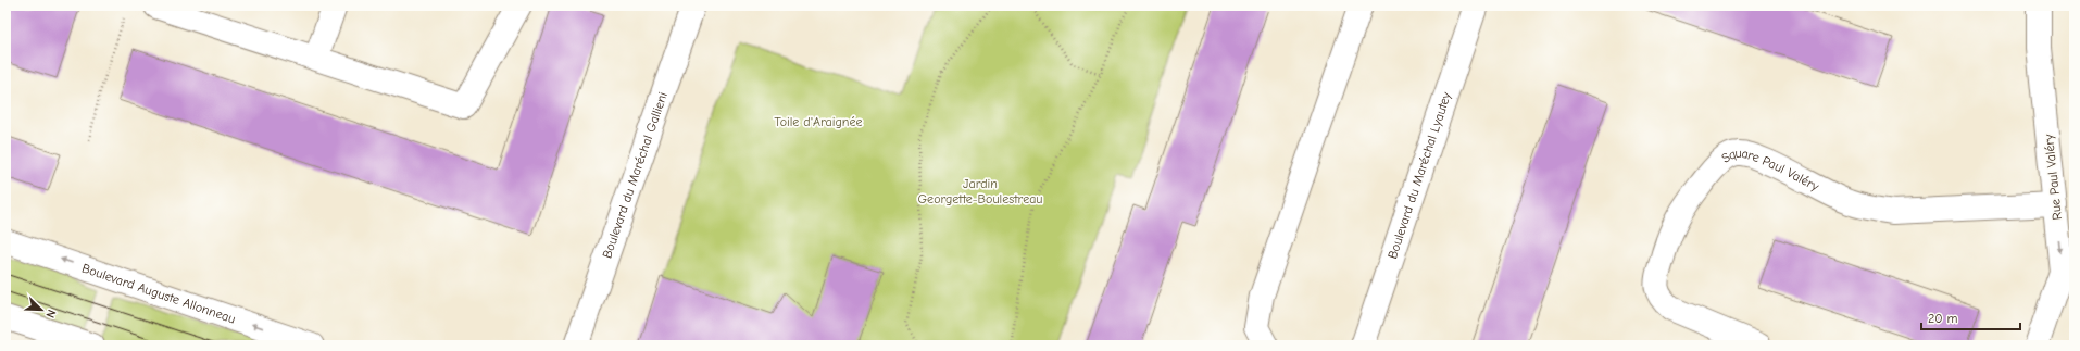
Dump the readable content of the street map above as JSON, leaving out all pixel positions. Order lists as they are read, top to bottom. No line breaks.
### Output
{"streets":{"street":["Boulevard du Maréchal Gallieni","Boulevard du Maréchal Lyautey","Square Paul Valéry","Rue Paul Valéry","Boulevard Auguste Allonneau"]},"crossings":[["Square Paul Valéry","Rue Paul Valéry"]],"one_way":["Rue Paul Valéry","Boulevard Auguste Allonneau"],"parks":["Toile d'Araignée","Jardin Georgette-Boulestreau"],"scale_bar":"20 m","north":"bottom right"}
